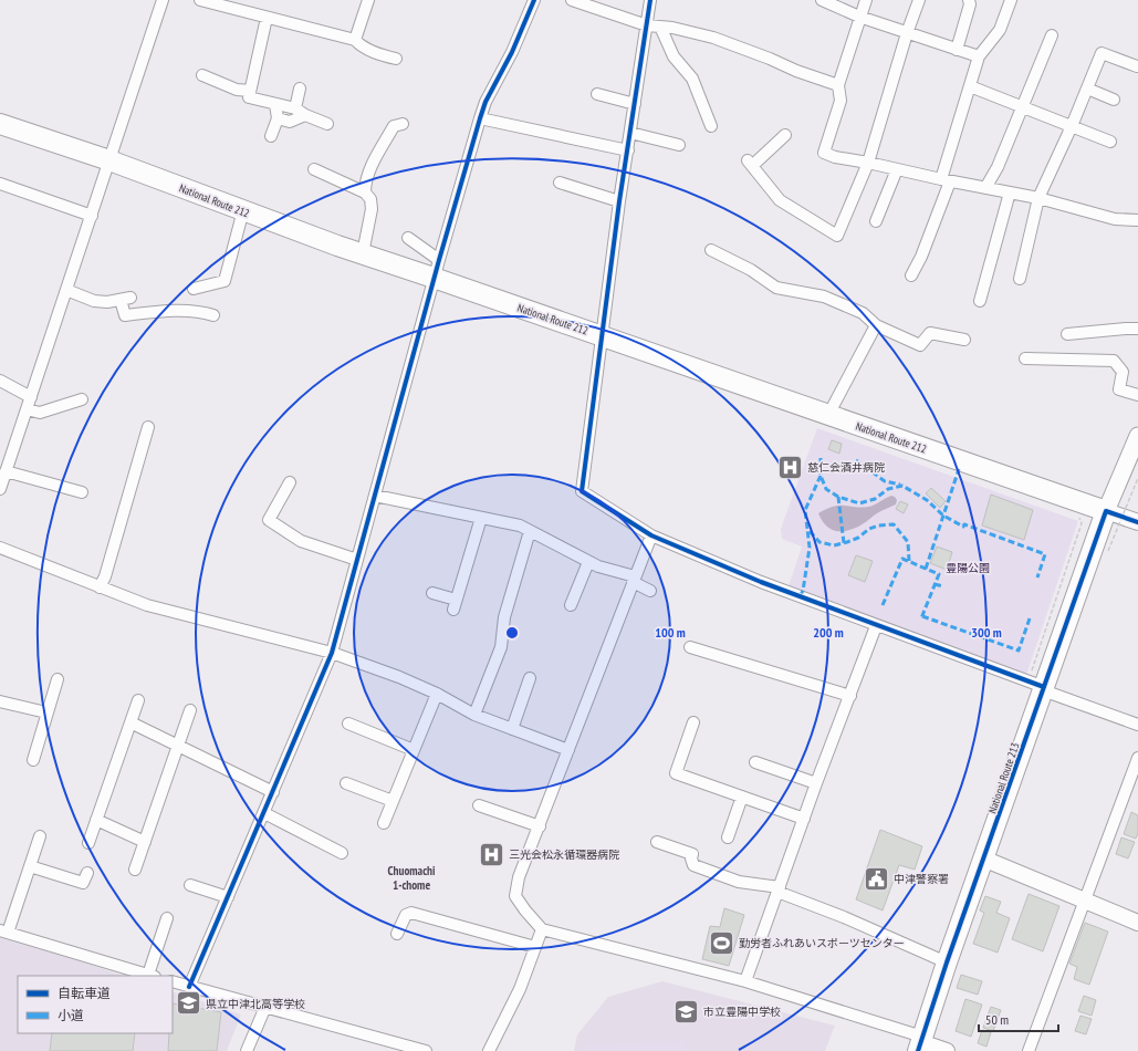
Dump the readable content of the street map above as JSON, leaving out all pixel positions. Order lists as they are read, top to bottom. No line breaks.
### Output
{"streets":{"highway":["National Route 212","National Route 213"]},"crossings":[["National Route 212","National Route 213"]],"districts":["Chuomachi 1-chome"],"parks":["豊陽公園"],"places":{"hospital":["慈仁会酒井病院","三光会松永循環器病院"],"public building":["中津警察署"],"sports":["勤労者ふれあいスポーツセンター"],"school or university":["県立中津北高等学校","市立豊陽中学校"]},"legend":["自転車道","小道"],"scale_bar":"50 m","rings":["100 m","200 m","300 m"]}
